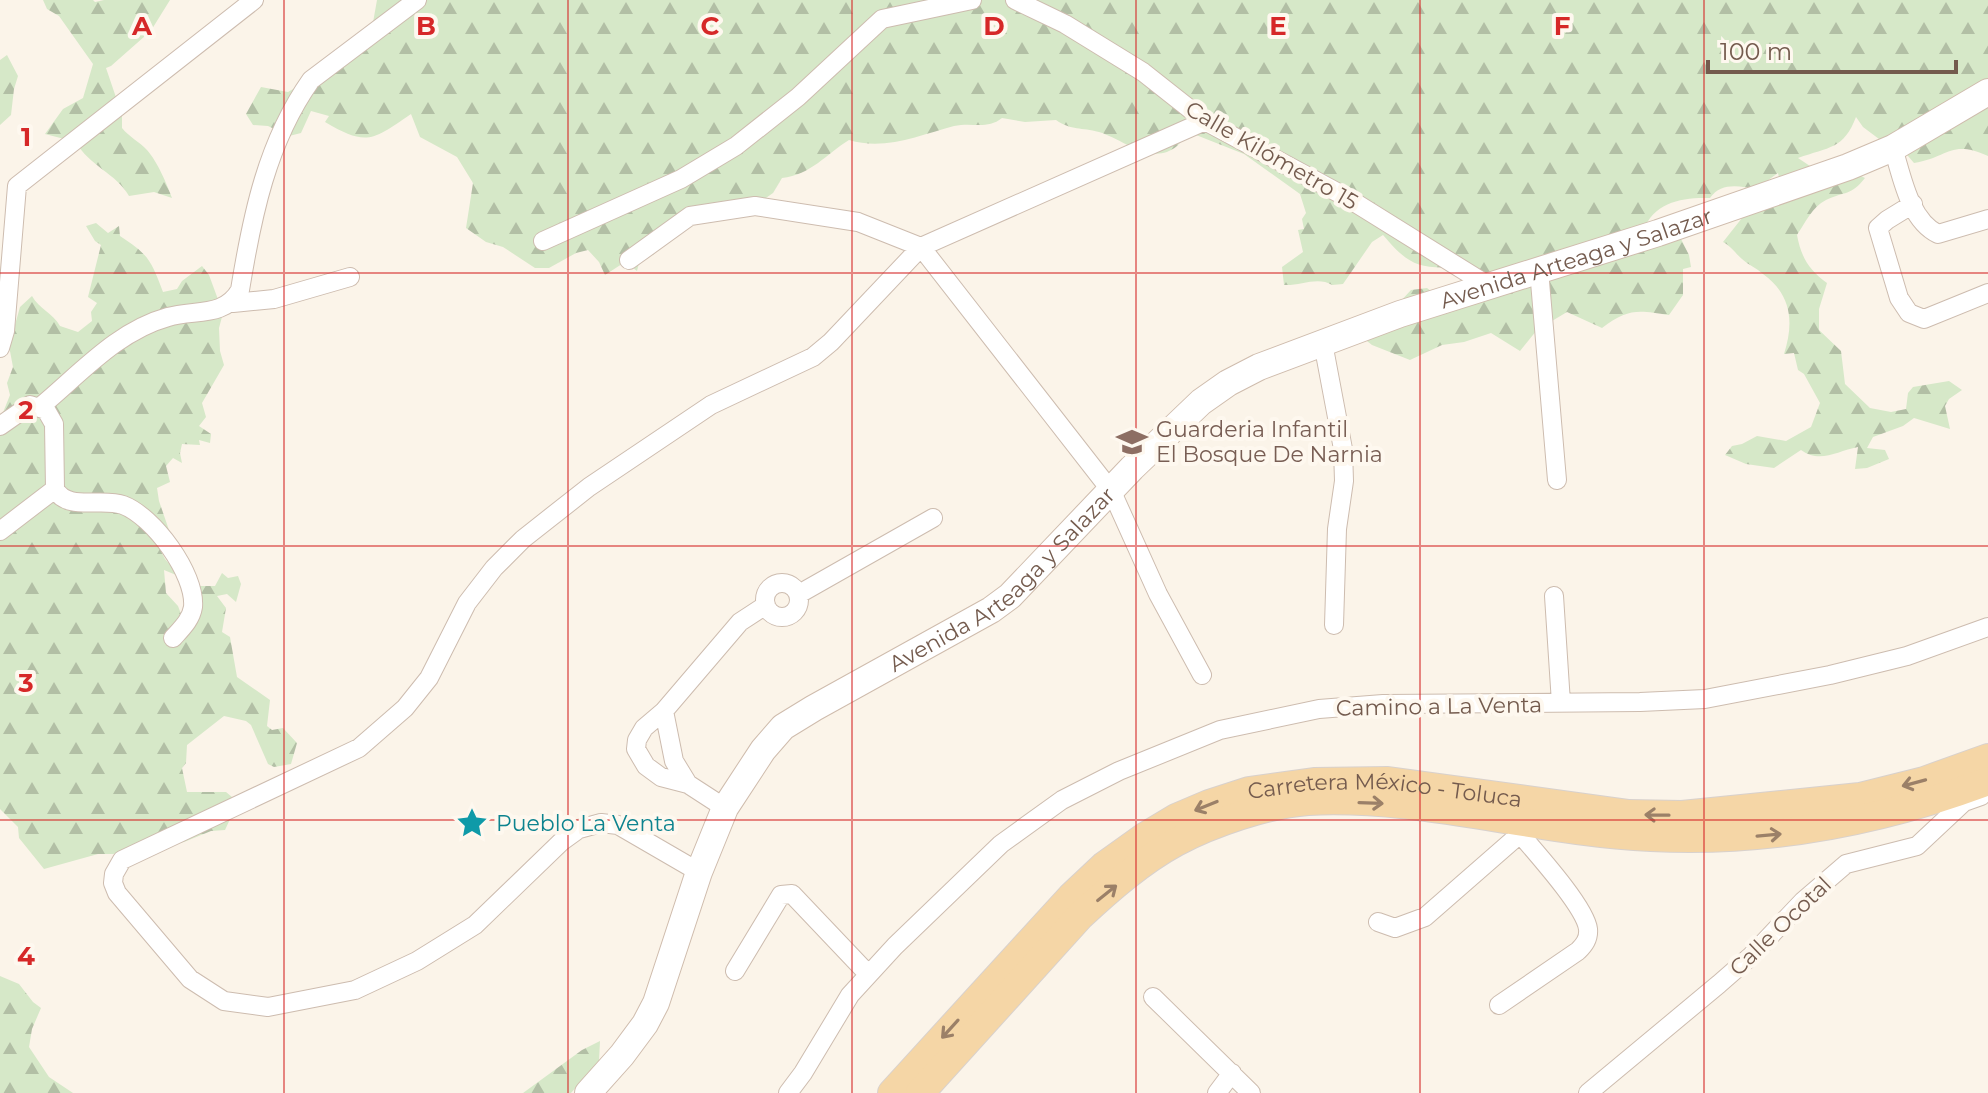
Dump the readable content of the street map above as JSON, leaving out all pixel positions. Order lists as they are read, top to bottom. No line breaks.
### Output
{"streets":{"main road":["Carretera México - Toluca"],"street":["Calle Kilómetro 15","Avenida Arteaga y Salazar","Camino a La Venta","Calle Ocotal"]},"crossings":[["Calle Kilómetro 15","Avenida Arteaga y Salazar"]],"places":{"school or university":["Guarderia Infantil El Bosque De Narnia"],"place":["Pueblo La Venta"]},"scale_bar":"100 m","grid":{"columns":["A","B","C","D","E","F"],"rows":["1","2","3","4"]}}
